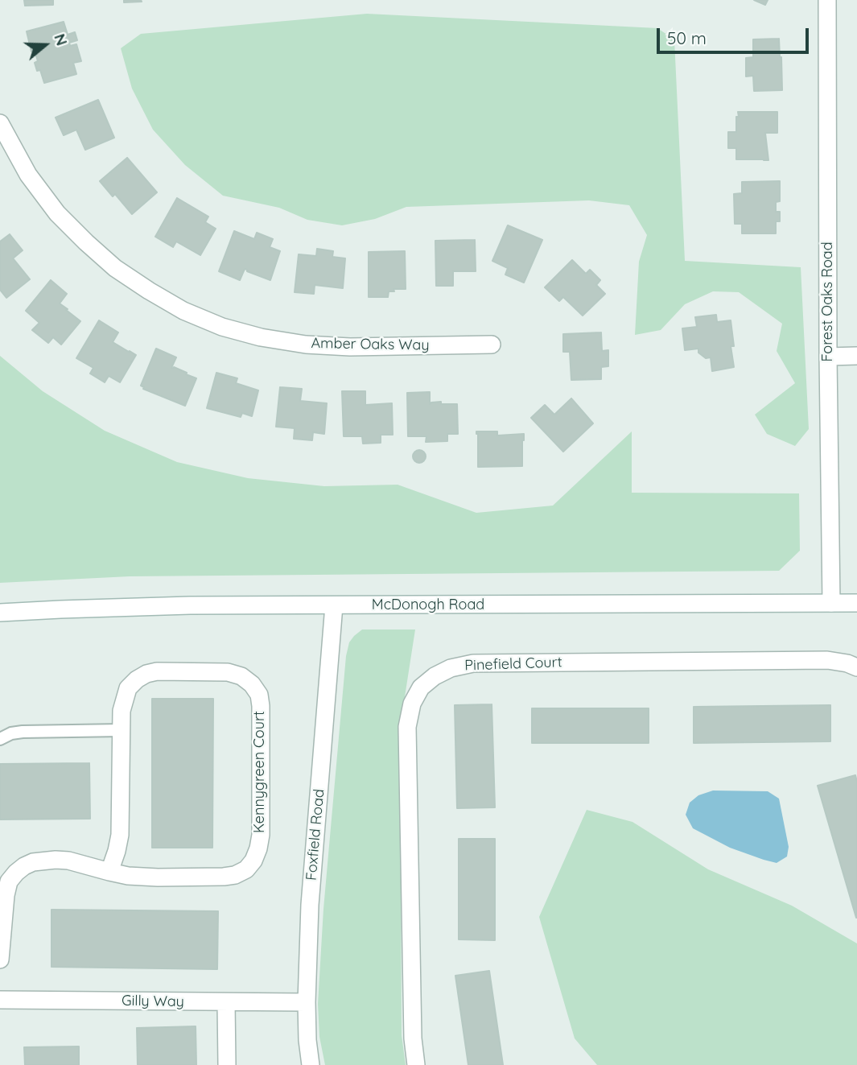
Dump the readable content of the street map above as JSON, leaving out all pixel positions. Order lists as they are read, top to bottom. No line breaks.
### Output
{"streets":{"street":["Forest Oaks Road","Amber Oaks Way","McDonogh Road","Pinefield Court","Kennygreen Court","Foxfield Road","Gilly Way"]},"crossings":[["Forest Oaks Road","McDonogh Road"],["McDonogh Road","Foxfield Road"],["Foxfield Road","Gilly Way"]],"scale_bar":"50 m","north":"right"}
